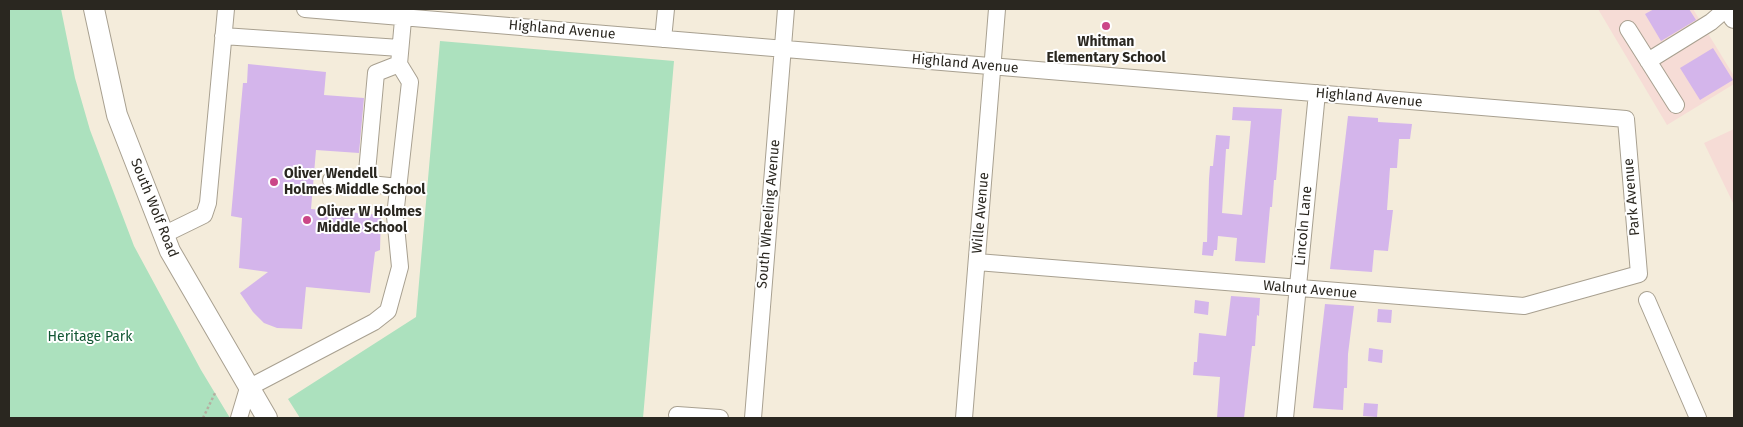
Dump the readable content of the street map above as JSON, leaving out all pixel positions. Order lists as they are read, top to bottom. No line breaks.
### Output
{"streets":{"main road":["South Wolf Road"],"street":["Highland Avenue","Park Avenue","Wille Avenue","South Wheeling Avenue","Lincoln Lane","Walnut Avenue"]},"crossings":[["Highland Avenue","Park Avenue"],["Highland Avenue","Wille Avenue"],["Highland Avenue","South Wheeling Avenue"],["Highland Avenue","Lincoln Lane"],["Park Avenue","Walnut Avenue"],["Wille Avenue","Walnut Avenue"],["Lincoln Lane","Walnut Avenue"]],"parks":["Heritage Park"],"places":["Whitman Elementary School","Oliver Wendell Holmes Middle School","Oliver W Holmes Middle School"]}
